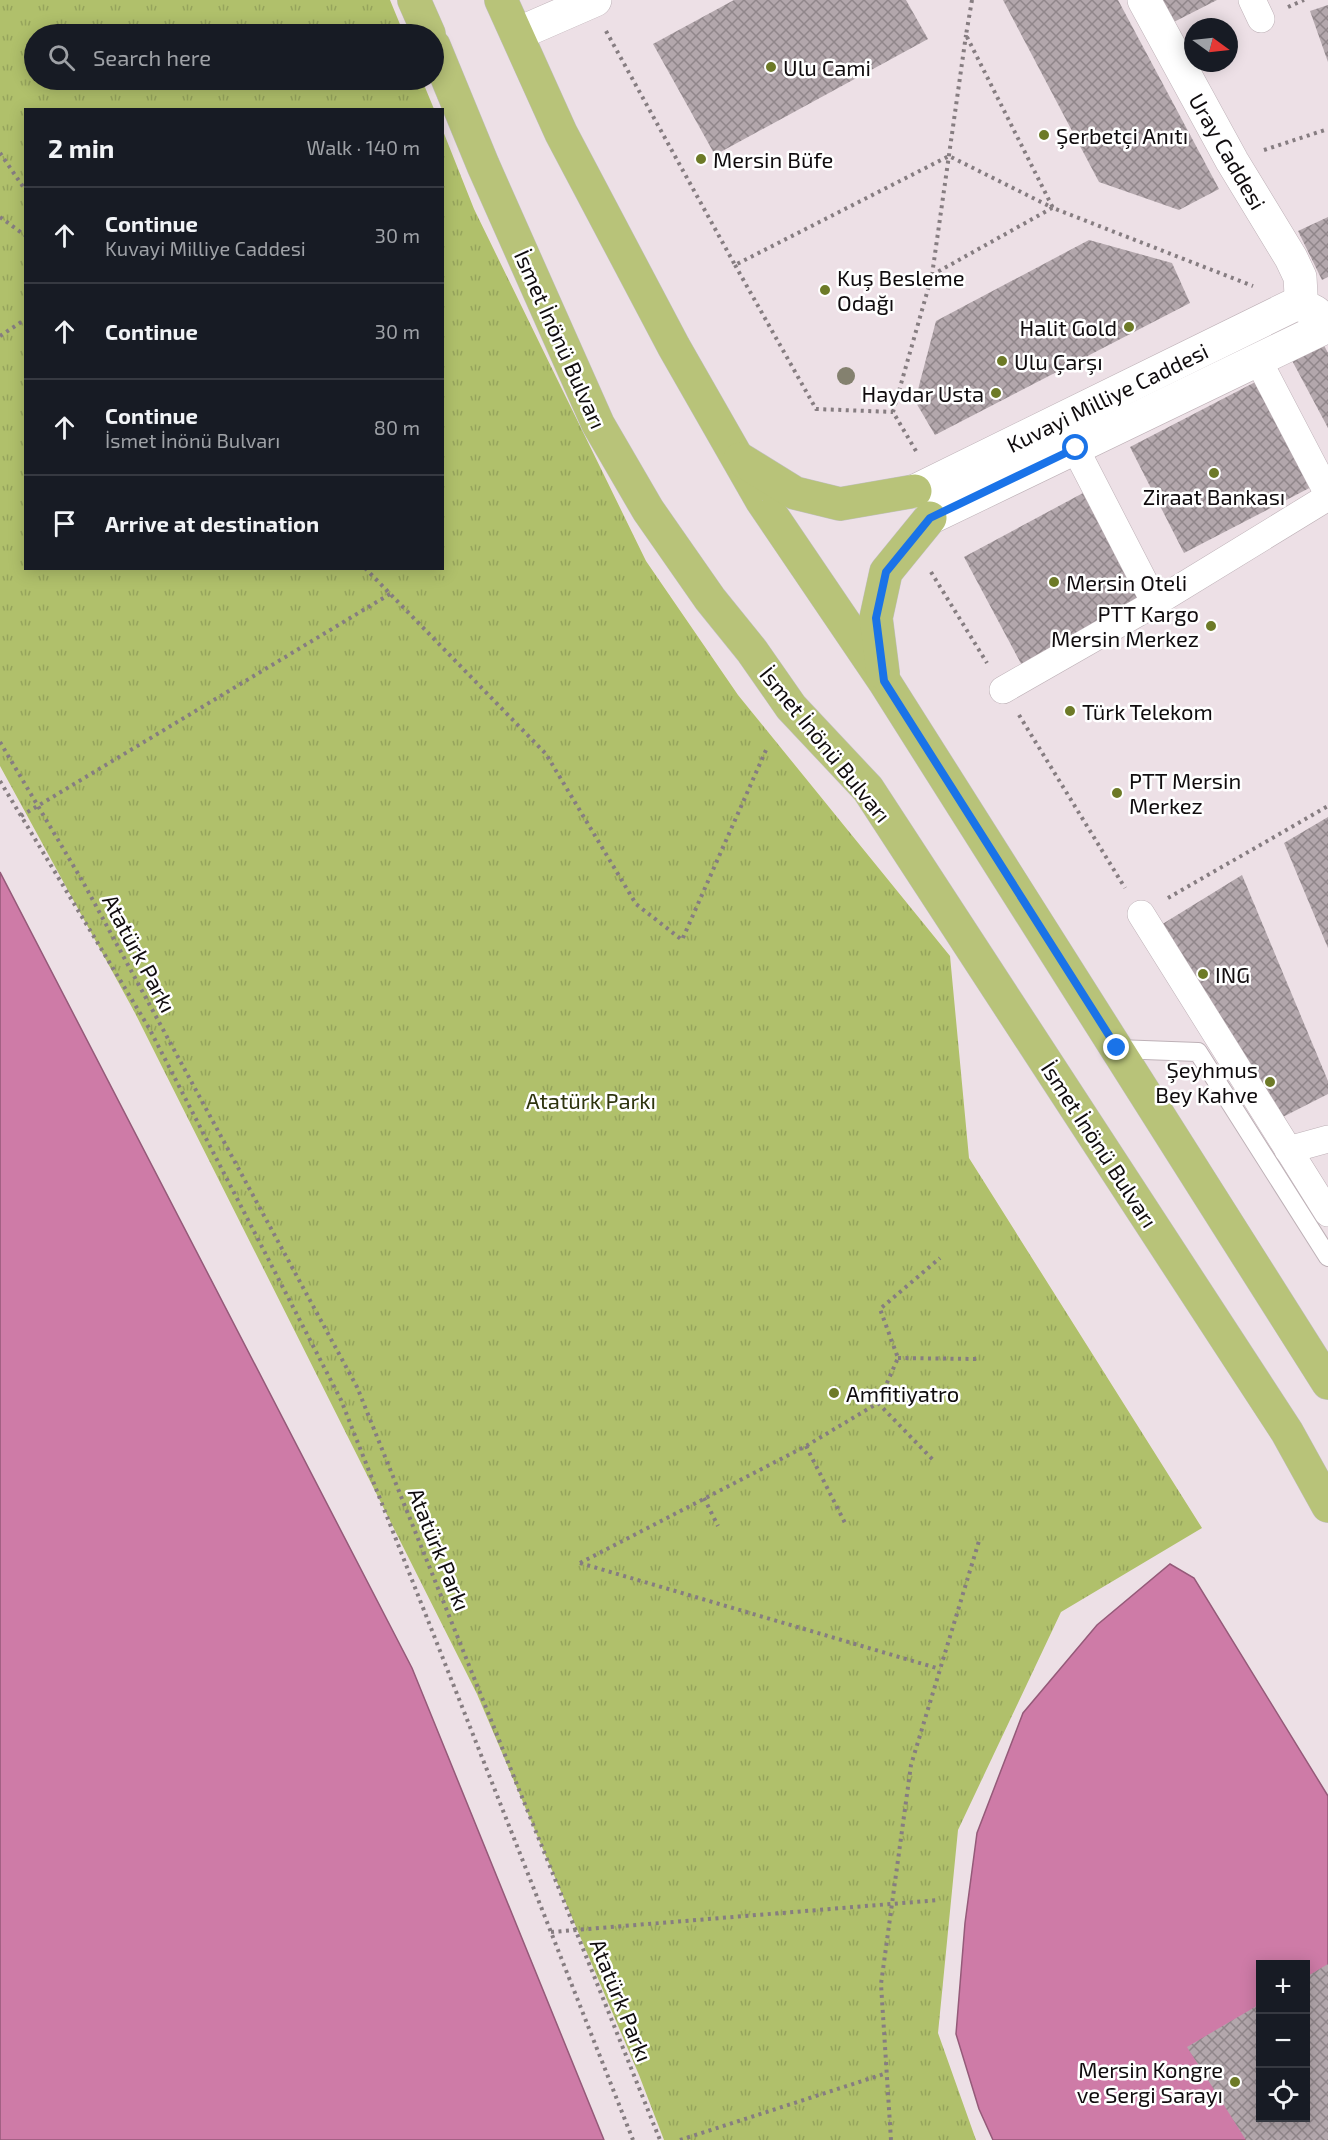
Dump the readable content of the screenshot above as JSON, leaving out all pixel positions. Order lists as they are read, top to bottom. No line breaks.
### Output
{"streets":{"main road":["İsmet İnönü Bulvarı"],"street":["Uray Caddesi","Kuvayi Milliye Caddesi"],"path":["Atatürk Parkı"]},"crossings":[["Uray Caddesi","Kuvayi Milliye Caddesi"]],"parks":["Atatürk Parkı"],"places":["Ulu Cami","Şerbetçi Anıtı","Mersin Büfe","Kuş Besleme Odağı","Halit Gold","Ulu Çarşı","Haydar Usta","Ziraat Bankası","Mersin Oteli","PTT Kargo Mersin Merkez","Türk Telekom","PTT Mersin Merkez","ING","Şeyhmus Bey Kahve","Amfitiyatro","Mersin Kongre ve Sergi Sarayı"],"north":"right","page":{"search":"Search here","heading":["2 min","Walk · 140 m"],"list":[["Continue","Kuvayi Milliye Caddesi","30 m"],["Continue","30 m"],["Continue","İsmet İnönü Bulvarı","80 m"],"Arrive at destination"],"map_buttons":["+","−"]}}
